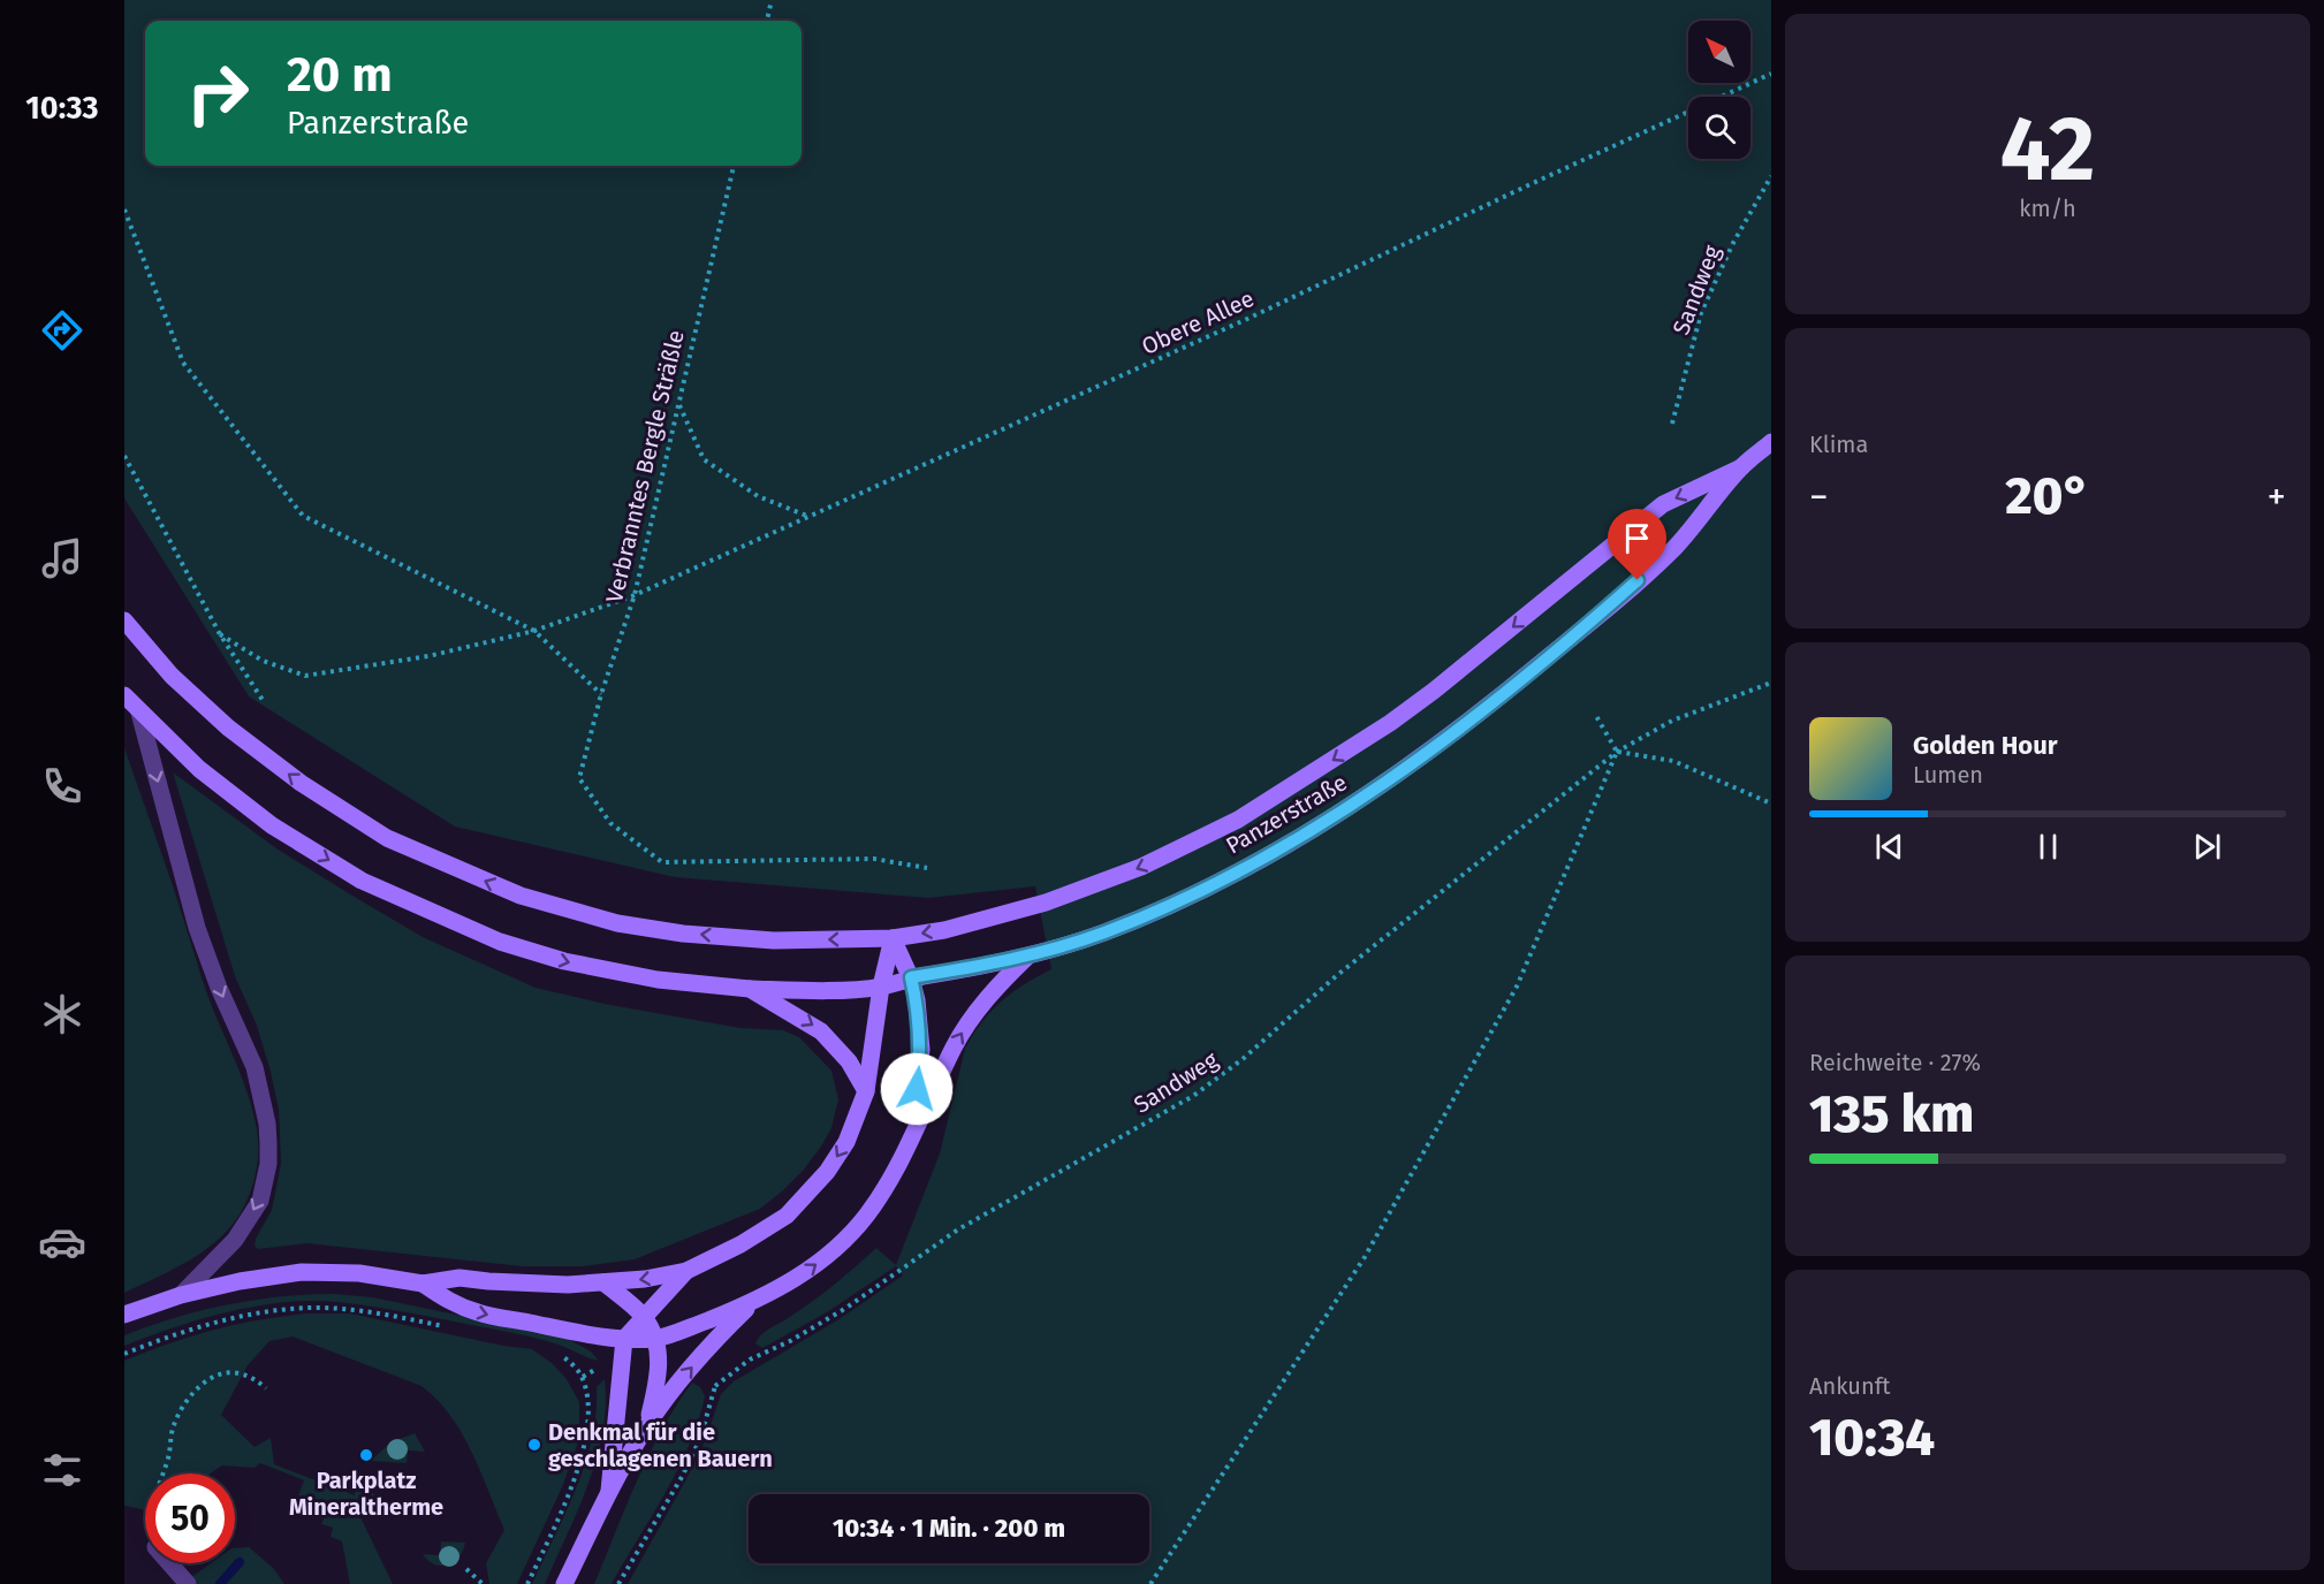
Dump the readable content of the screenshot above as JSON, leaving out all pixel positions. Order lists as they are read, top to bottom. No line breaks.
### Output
{"streets":{"main road":["Panzerstraße"],"path":["Sandweg","Obere Allee","Verbranntes Bergle Sträßle"]},"crossings":[["Obere Allee","Verbranntes Bergle Sträßle"]],"places":["Denkmal für die geschlagenen Bauern","Parkplatz Mineraltherme"],"north":"top left","page":{"tabs":"10:33","tile":[["42","km/h"],"Klima",["Reichweite · 27%","135 km"],["Ankunft","10:34"]],"turn":["20 m","Panzerstraße"],"heat":["−","20°","+"],"song":["Golden Hour","Lumen"],"limit":"50","trip":"10:34 · 1 Min. · 200 m"}}
